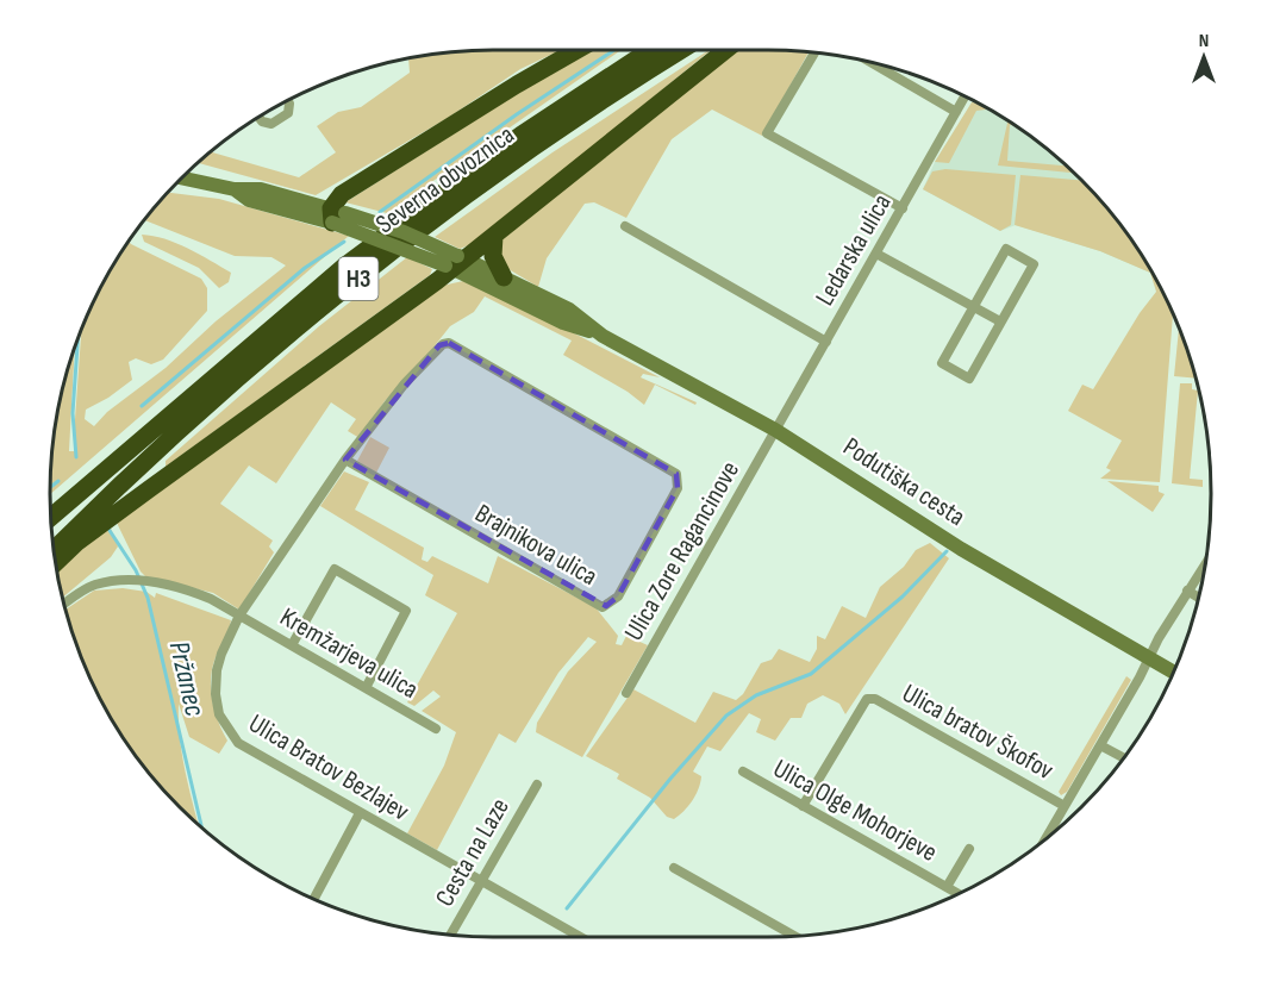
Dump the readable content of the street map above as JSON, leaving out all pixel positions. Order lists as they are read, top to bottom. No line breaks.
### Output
{"streets":{"highway":["Severna obvoznica","H3"],"main road":["Podutiška cesta"],"street":["Ledarska ulica","Brajnikova ulica","Ulica Zore Ragancinove","Kremžarjeva ulica","Ulica bratov Škofov","Ulica Bratov Bezlajev","Ulica Olge Mohorjeve","Cesta na Laze"]},"crossings":[["Ledarska ulica","Podutiška cesta"],["Ledarska ulica","Ulica Zore Ragancinove"],["Podutiška cesta","Ulica Zore Ragancinove"],["Brajnikova ulica","Ulica Bratov Bezlajev"],["Kremžarjeva ulica","Ulica Bratov Bezlajev"],["Ulica bratov Škofov","Ulica Olge Mohorjeve"],["Ulica Bratov Bezlajev","Cesta na Laze"]],"water":["Pržanec"],"north":"top"}
